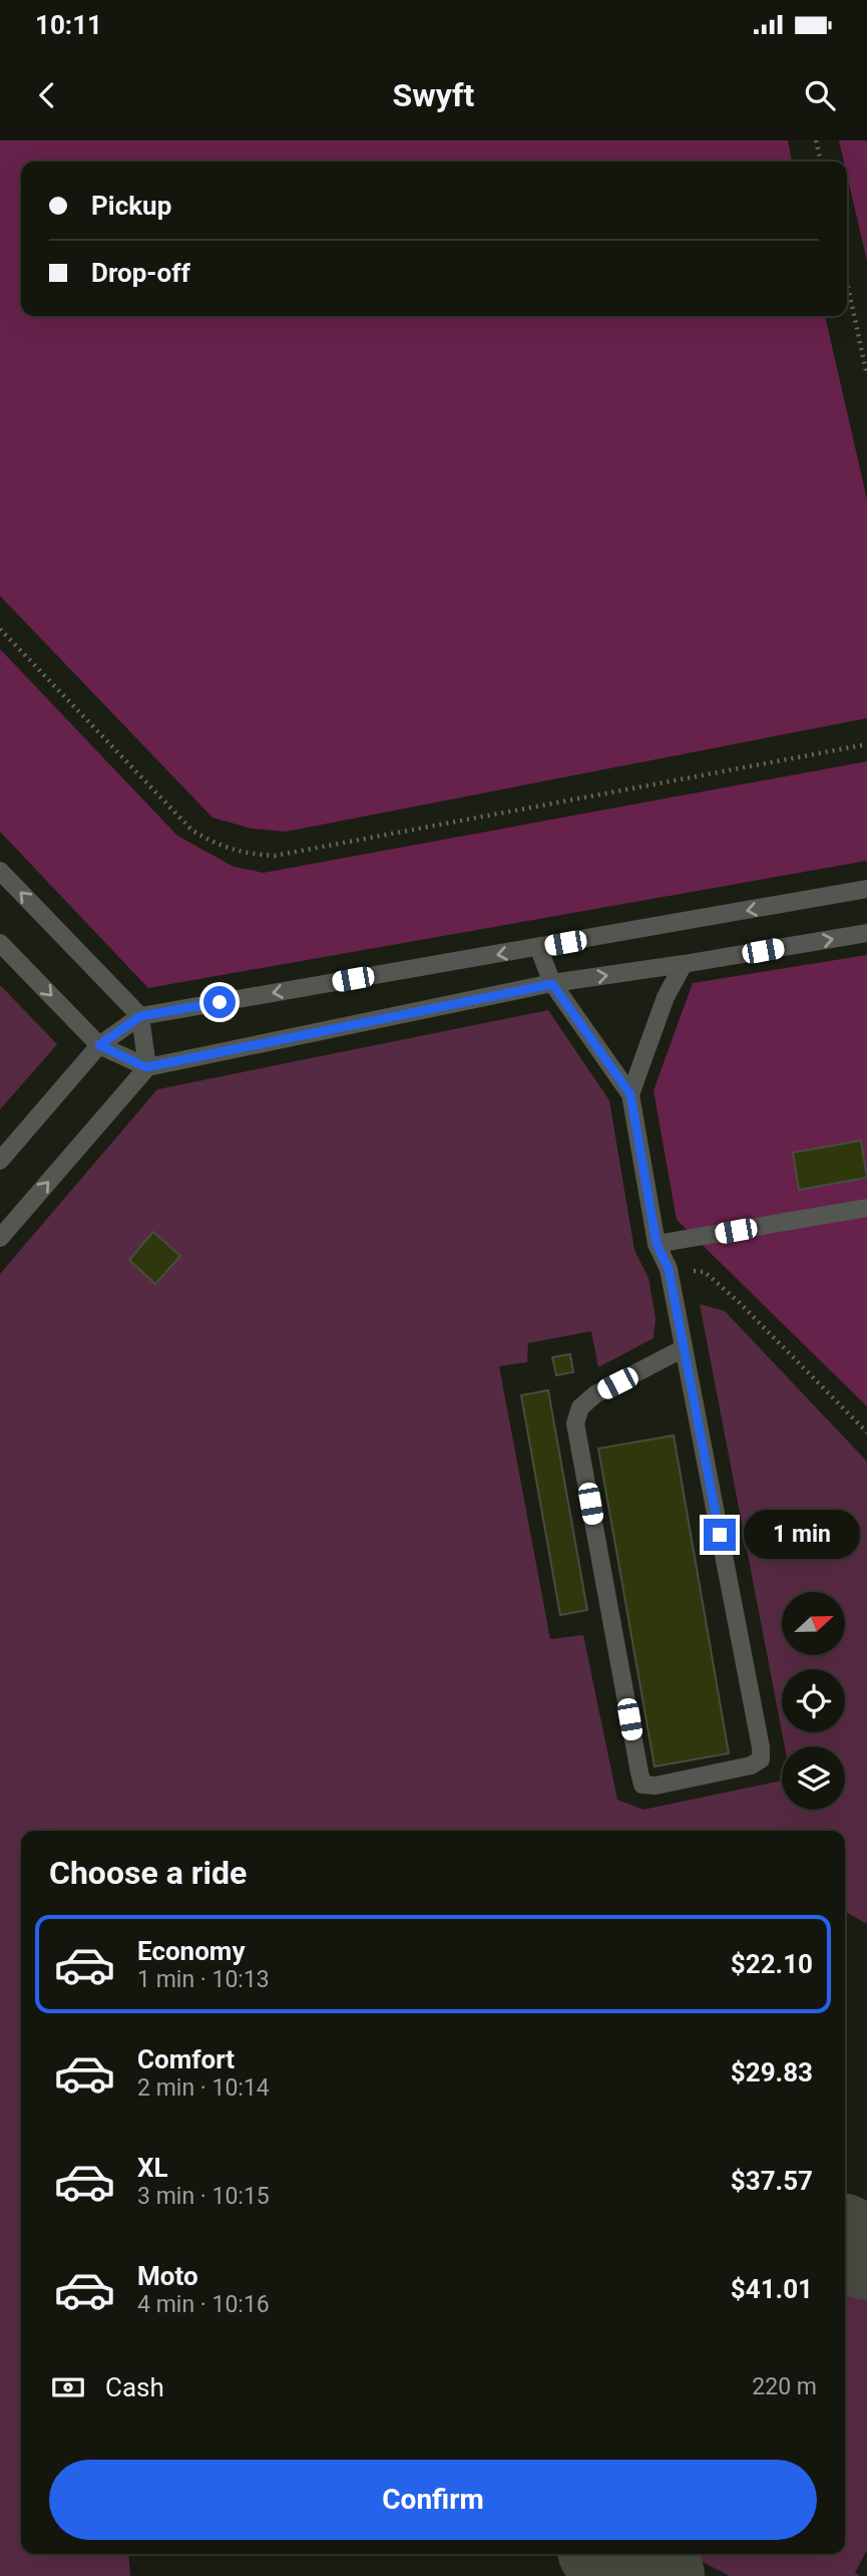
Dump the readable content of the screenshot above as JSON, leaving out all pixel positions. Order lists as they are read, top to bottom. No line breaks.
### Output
{"north":"right","page":{"status":"10:11","header":"Swyft","banner":["Pickup","Drop-off"],"bubble":"1 min","heading":"Choose a ride","list":[{"name":"Economy","note":"1 min · 10:13","value":"$22.10"},{"name":"Comfort","note":"2 min · 10:14","value":"$29.83"},{"name":"XL","note":"3 min · 10:15","value":"$37.57"},{"name":"Moto","note":"4 min · 10:16","value":"$41.01"}],"pay":["Cash","220 m"],"buttons":"Confirm"}}
